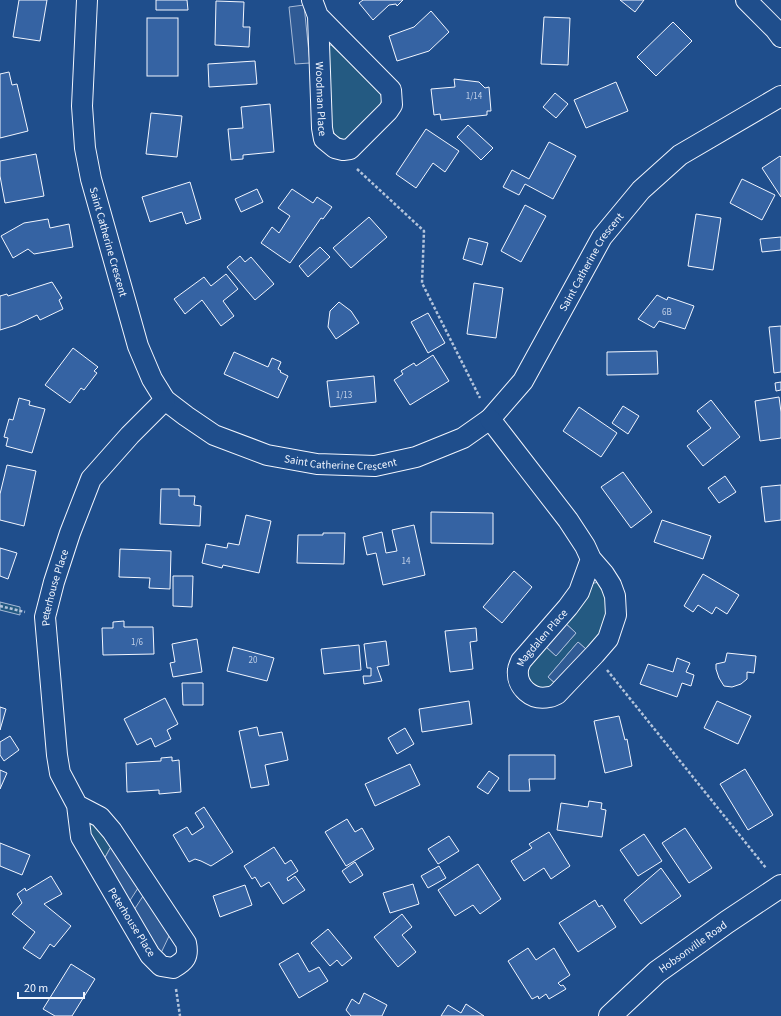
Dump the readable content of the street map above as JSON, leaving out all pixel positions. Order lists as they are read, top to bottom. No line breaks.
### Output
{"streets":{"main road":["Hobsonville Road"],"street":["Woodman Place","Saint Catherine Crescent","Peterhouse Place","Magdalen Place"]},"crossings":[["Saint Catherine Crescent","Peterhouse Place"],["Saint Catherine Crescent","Magdalen Place"]],"house_numbers":["1/14","6B","1/13","14","1/6","20"],"scale_bar":"20 m"}
